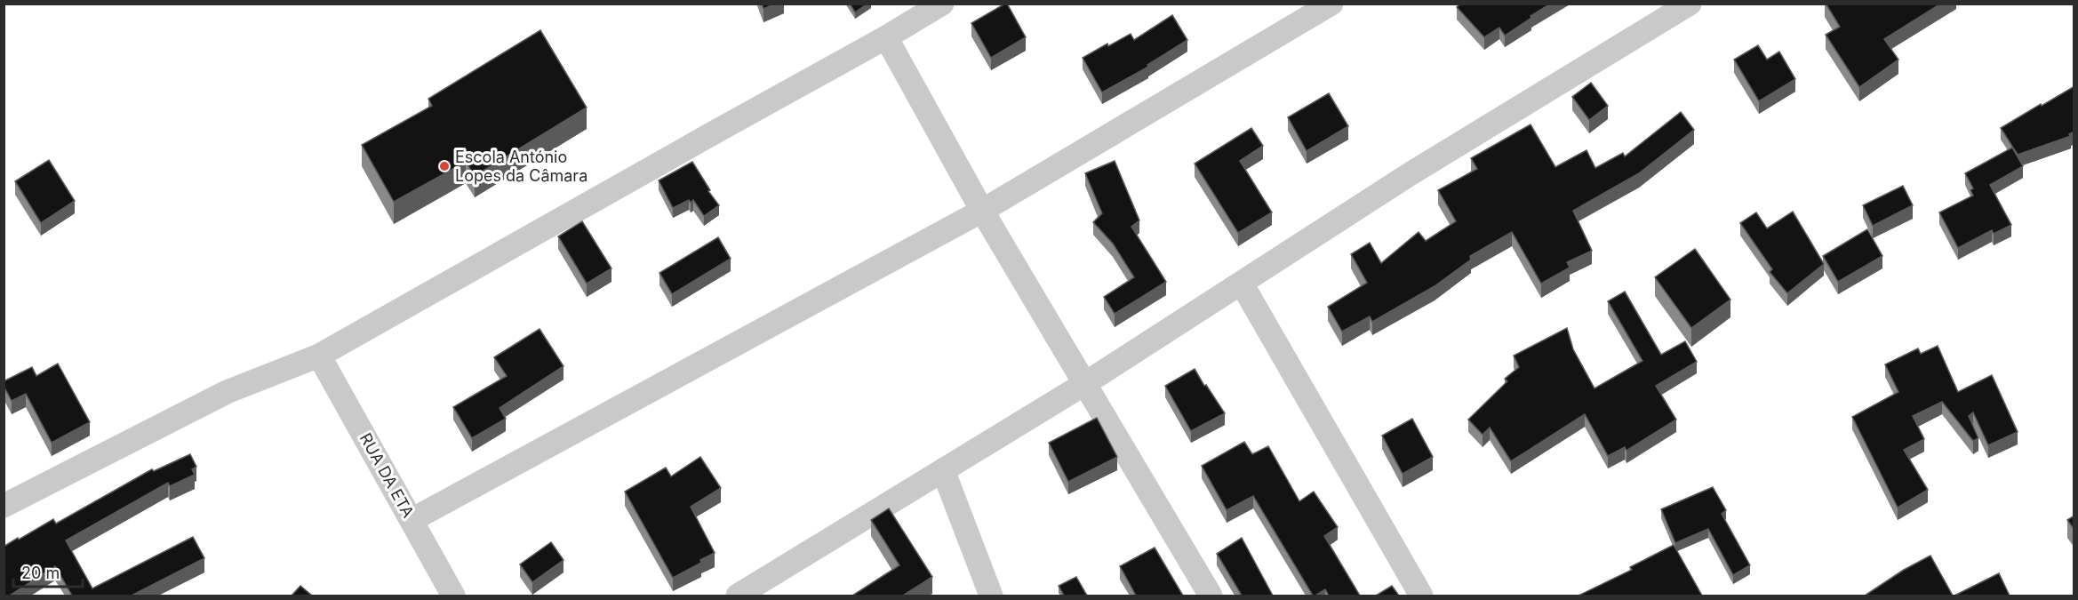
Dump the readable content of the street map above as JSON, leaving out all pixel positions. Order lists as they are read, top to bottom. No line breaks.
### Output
{"streets":{"street":["RUA DA ETA"]},"places":["Escola António Lopes da Câmara"],"scale_bar":"20 m"}
